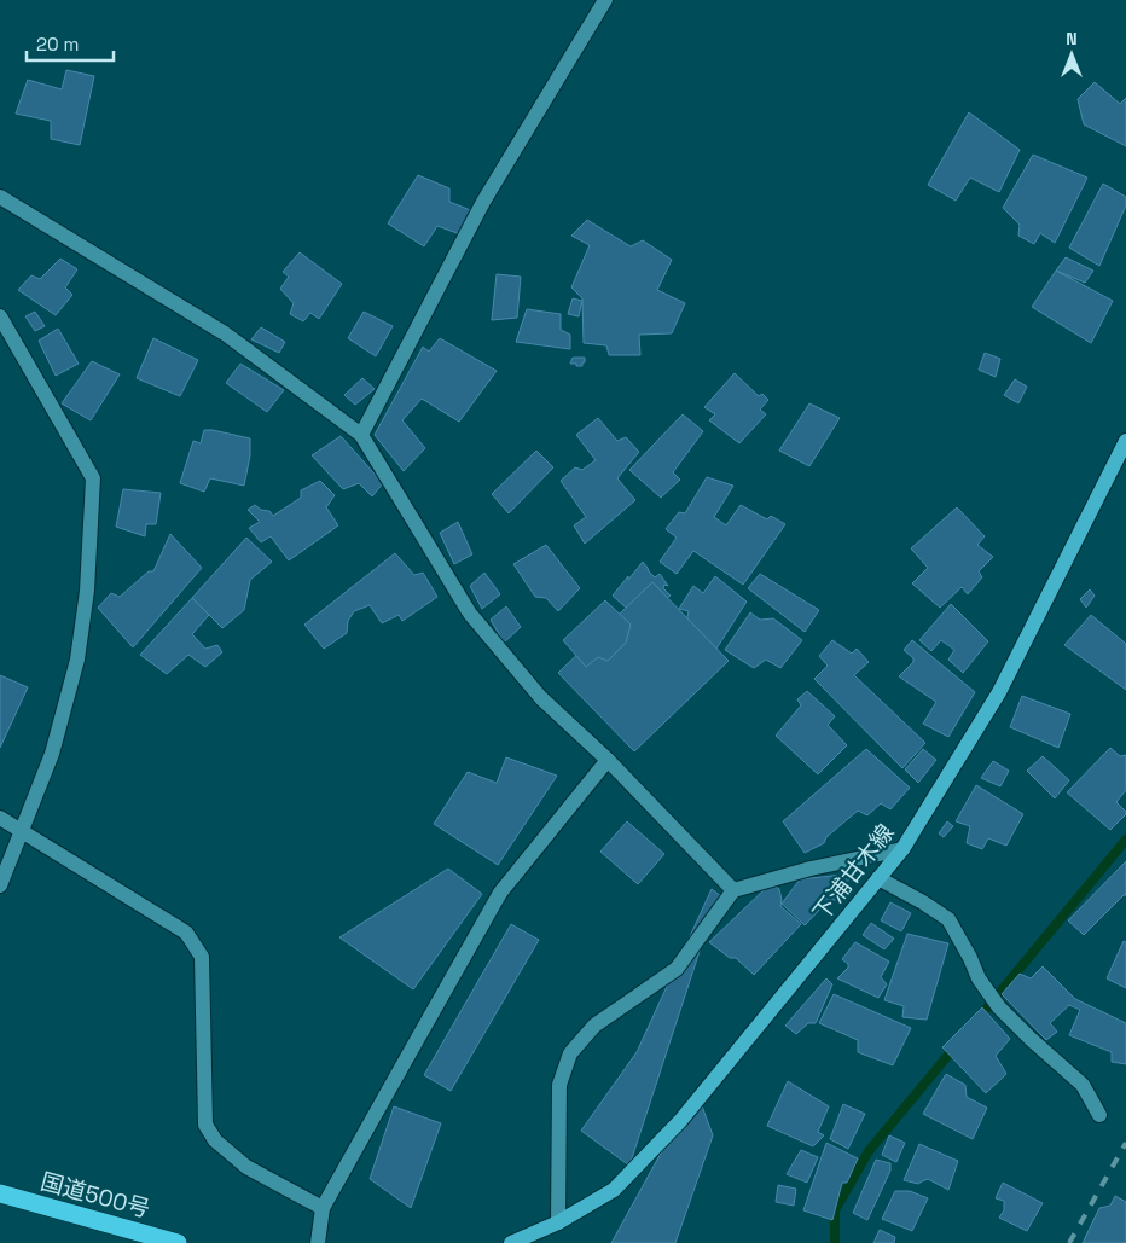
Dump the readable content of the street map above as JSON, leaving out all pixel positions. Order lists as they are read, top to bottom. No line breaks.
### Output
{"streets":{"highway":["国道500号"],"main road":["下浦甘木線"]},"scale_bar":"20 m","north":"top"}
